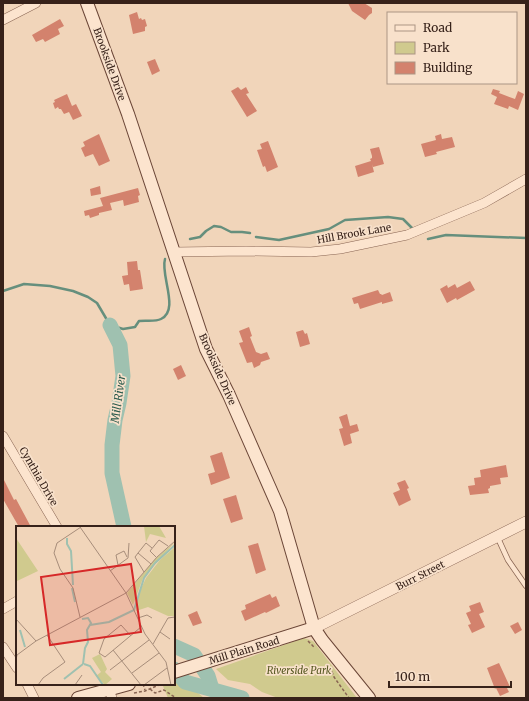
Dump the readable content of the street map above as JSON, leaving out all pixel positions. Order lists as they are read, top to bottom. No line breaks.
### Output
{"streets":{"main road":["Brookside Drive","Mill Plain Road"],"street":["Hill Brook Lane","Cynthia Drive","Burr Street"]},"crossings":[["Brookside Drive","Hill Brook Lane"],["Brookside Drive","Burr Street"],["Brookside Drive","Mill Plain Road"],["Burr Street","Mill Plain Road"]],"water":["Mill River"],"parks":["Riverside Park"],"legend":["Road","Park","Building"],"scale_bar":"100 m"}
